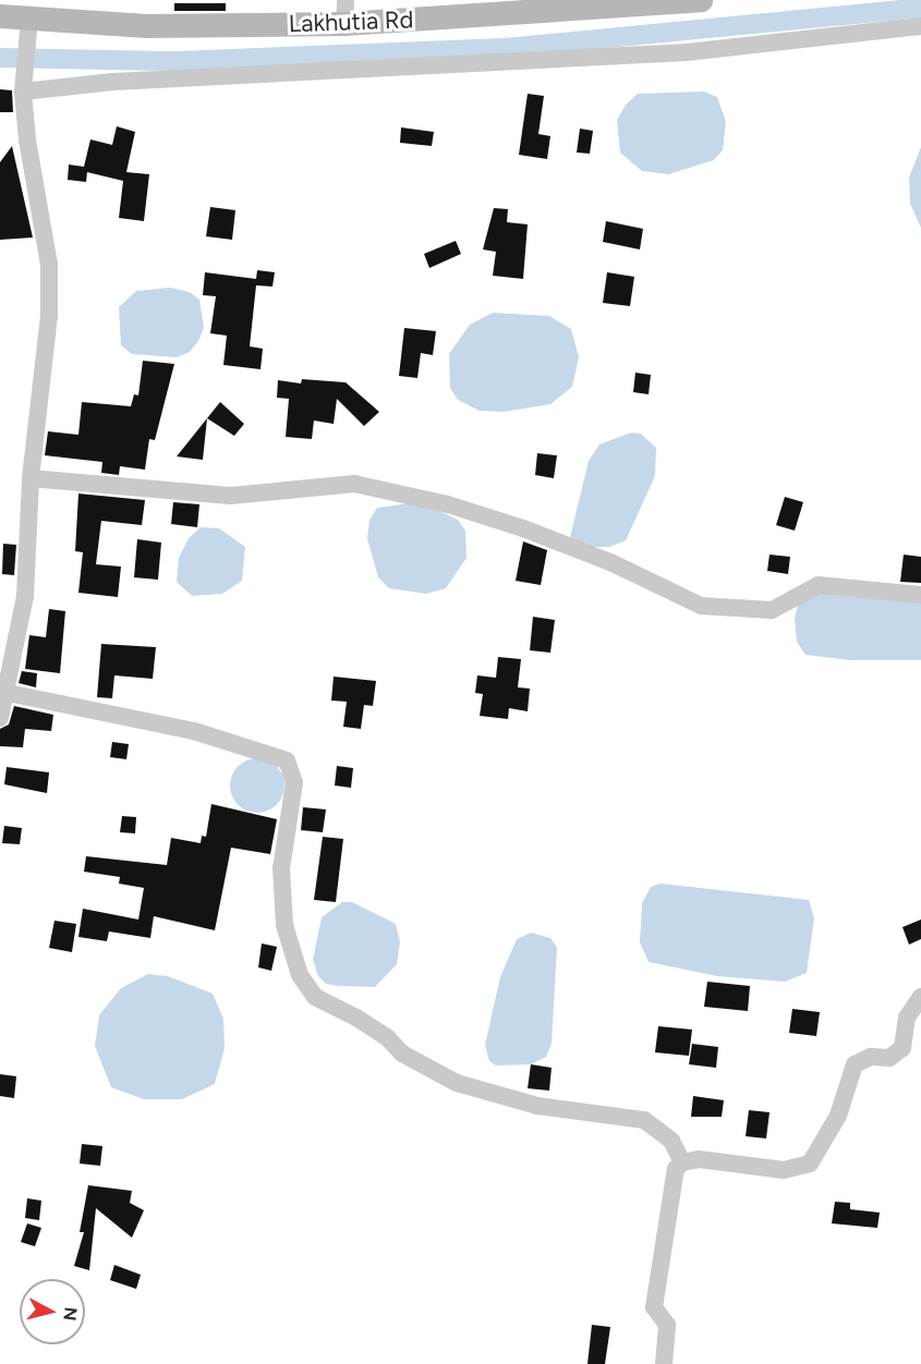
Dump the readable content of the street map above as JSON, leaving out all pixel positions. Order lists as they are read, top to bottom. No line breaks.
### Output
{"streets":{"street":["Lakhutia Rd"]},"north":"right"}
